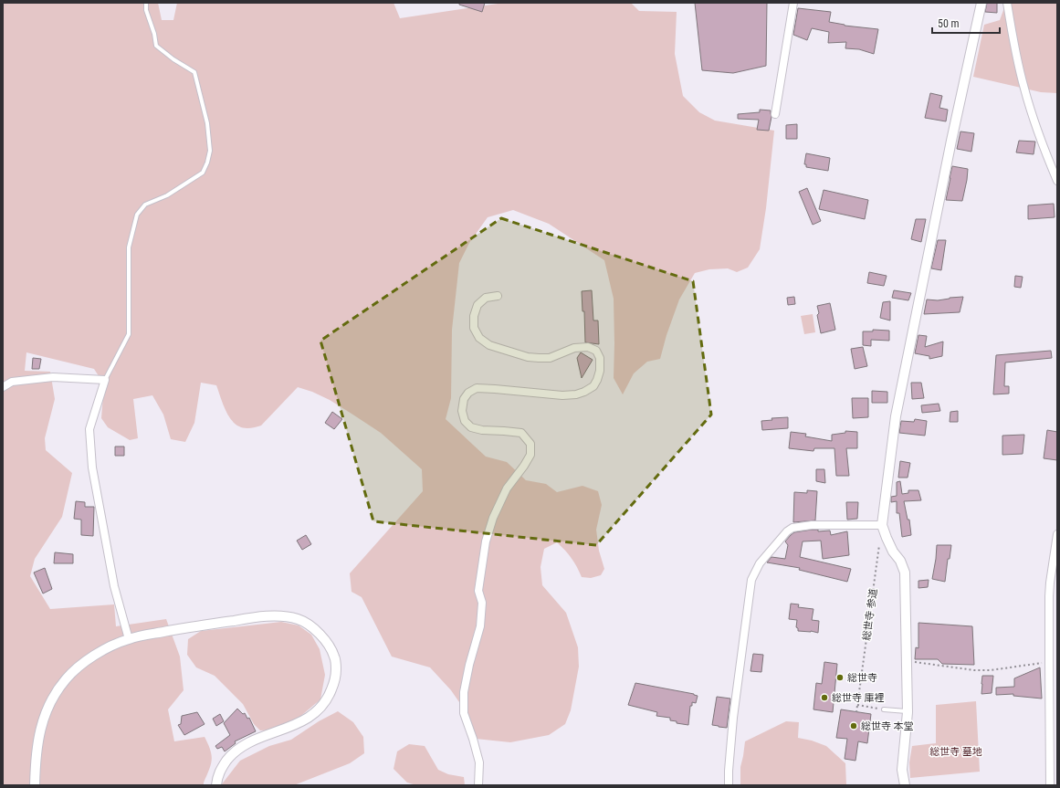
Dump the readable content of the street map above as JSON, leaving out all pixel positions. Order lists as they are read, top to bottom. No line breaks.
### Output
{"streets":{"path":["総世寺 参道"]},"parks":["総世寺 墓地"],"places":["総世寺","総世寺 庫裡","総世寺 本堂"],"scale_bar":"50 m"}
